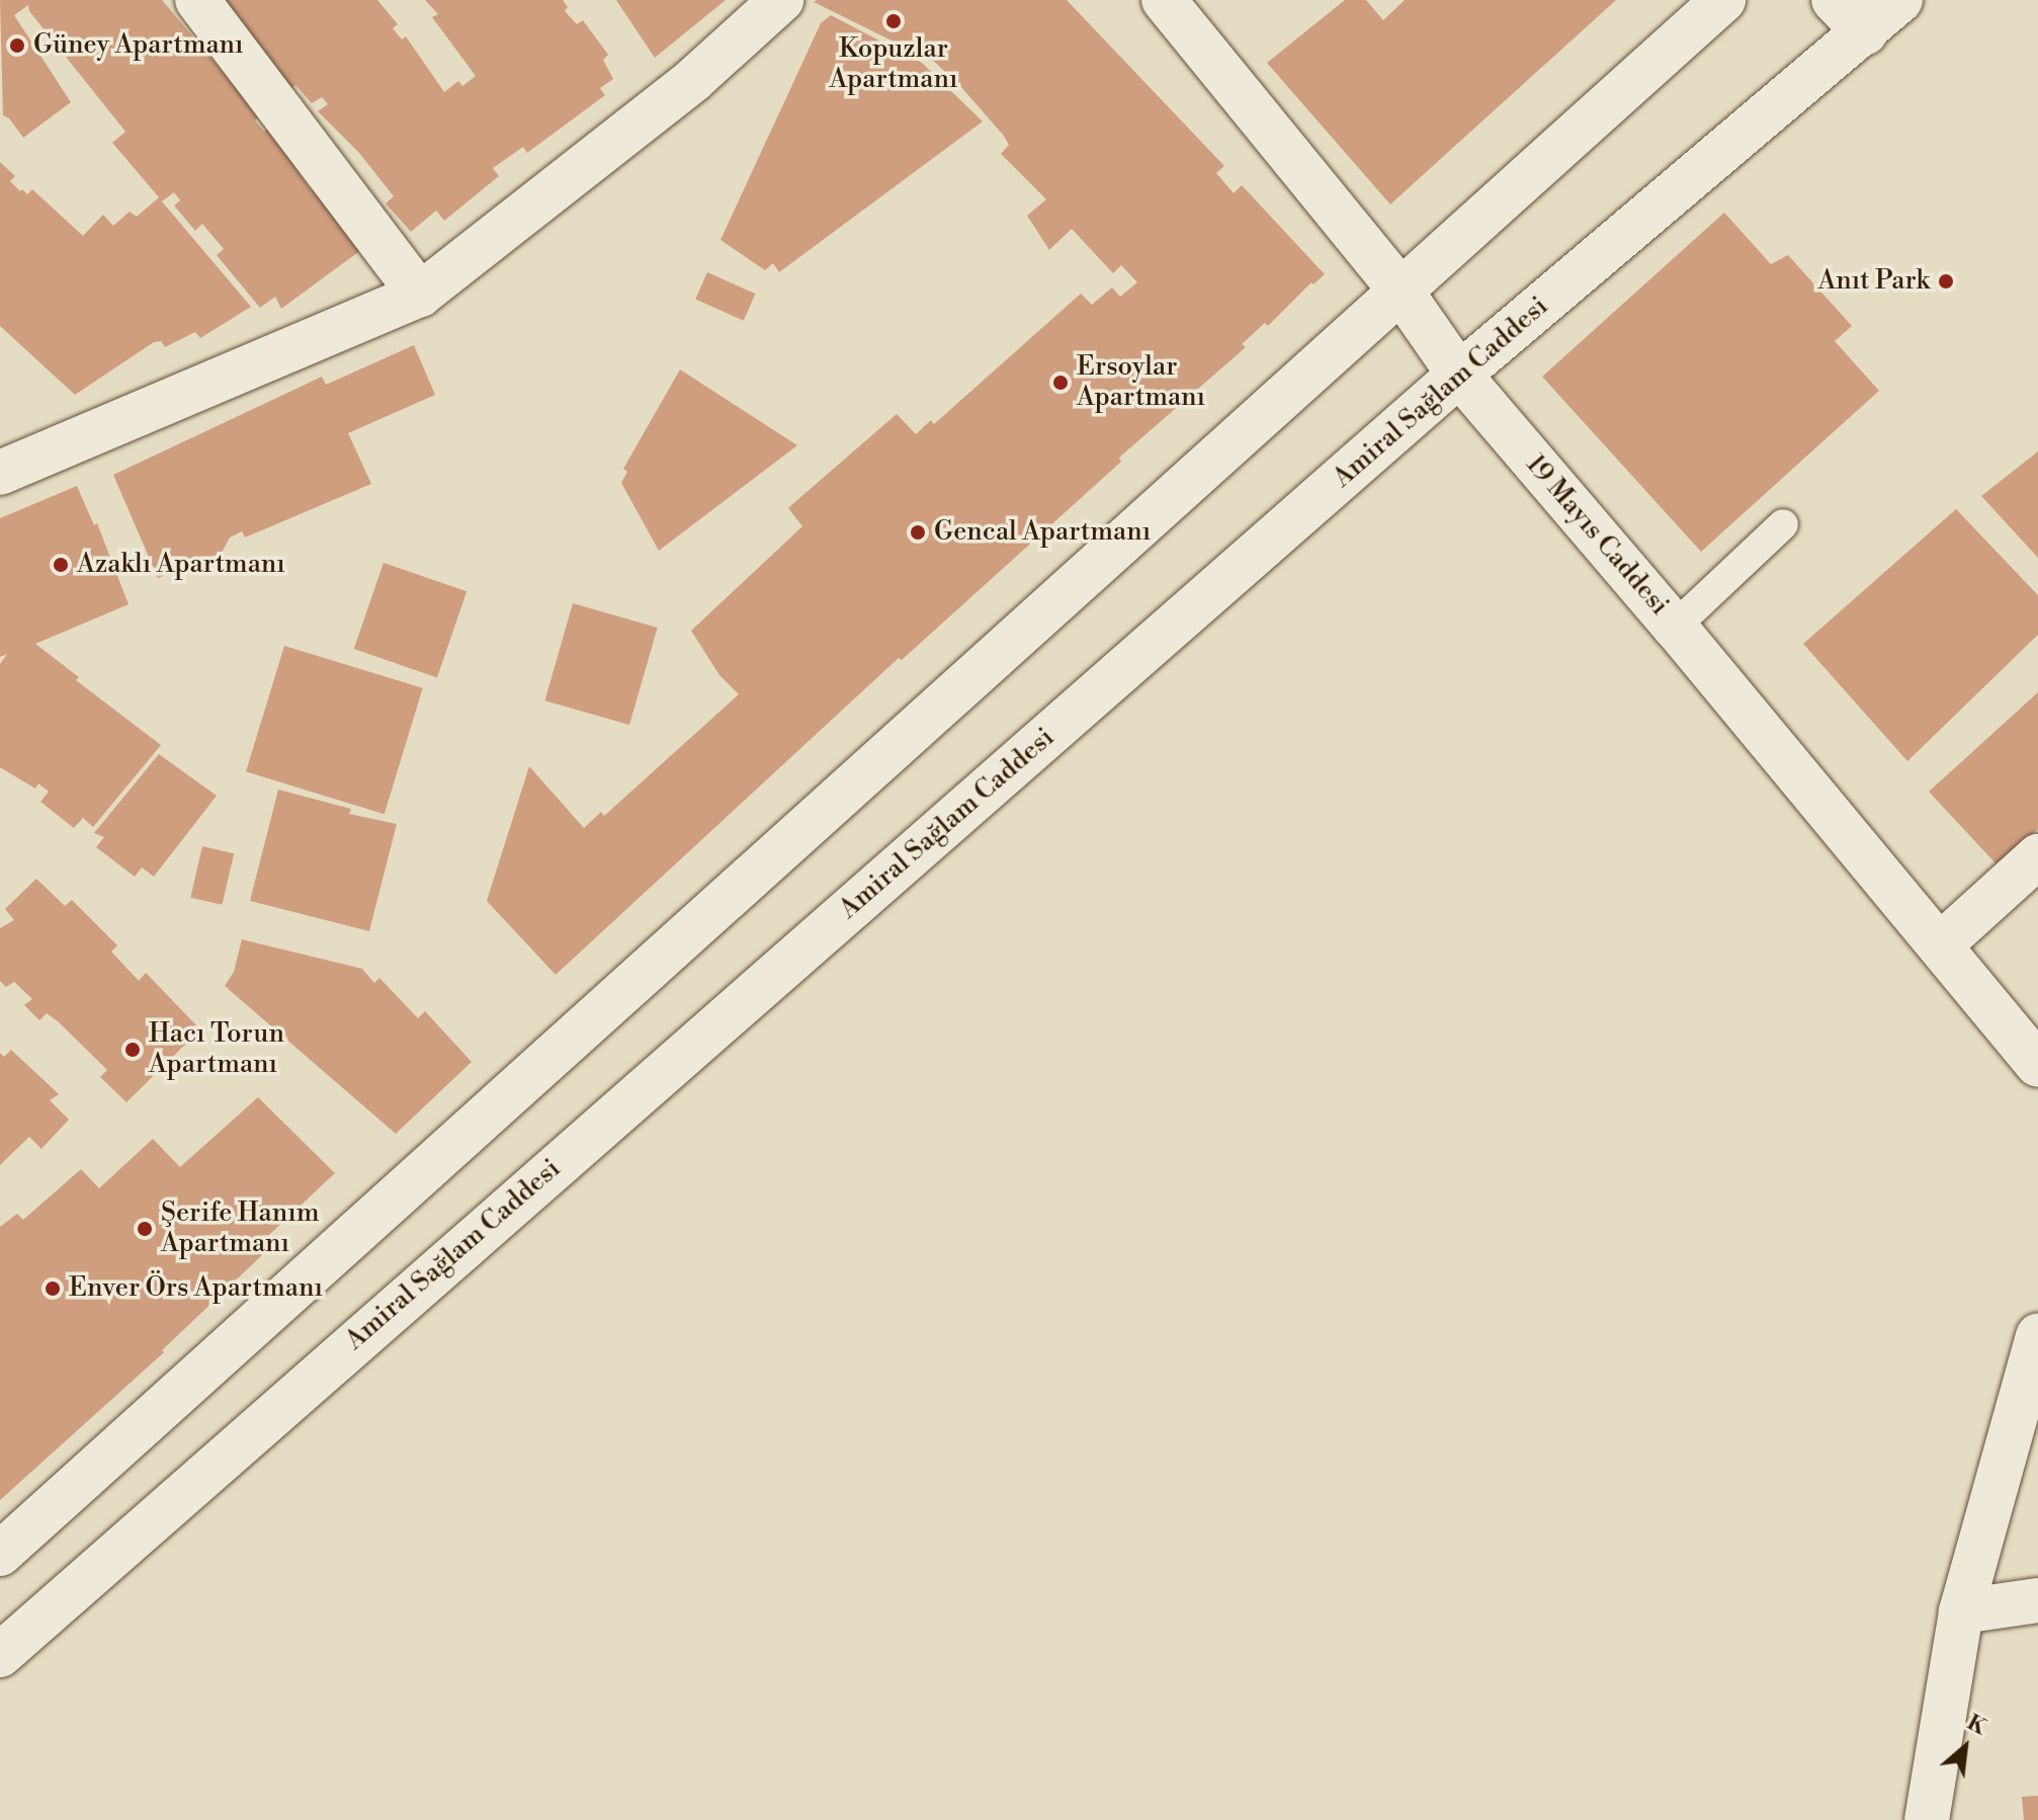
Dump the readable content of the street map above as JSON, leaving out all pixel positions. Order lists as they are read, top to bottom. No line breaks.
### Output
{"streets":{"main road":["Amiral Sağlam Caddesi","19 Mayıs Caddesi"]},"crossings":[["Amiral Sağlam Caddesi","19 Mayıs Caddesi"]],"places":["Kopuzlar Apartmanı","Güney Apartmanı","Anıt Park","Ersoylar Apartmanı","Gencal Apartmanı","Azaklı Apartmanı","Hacı Torun Apartmanı","Şerife Hanım Apartmanı","Enver Örs Apartmanı"],"north":"top right"}
